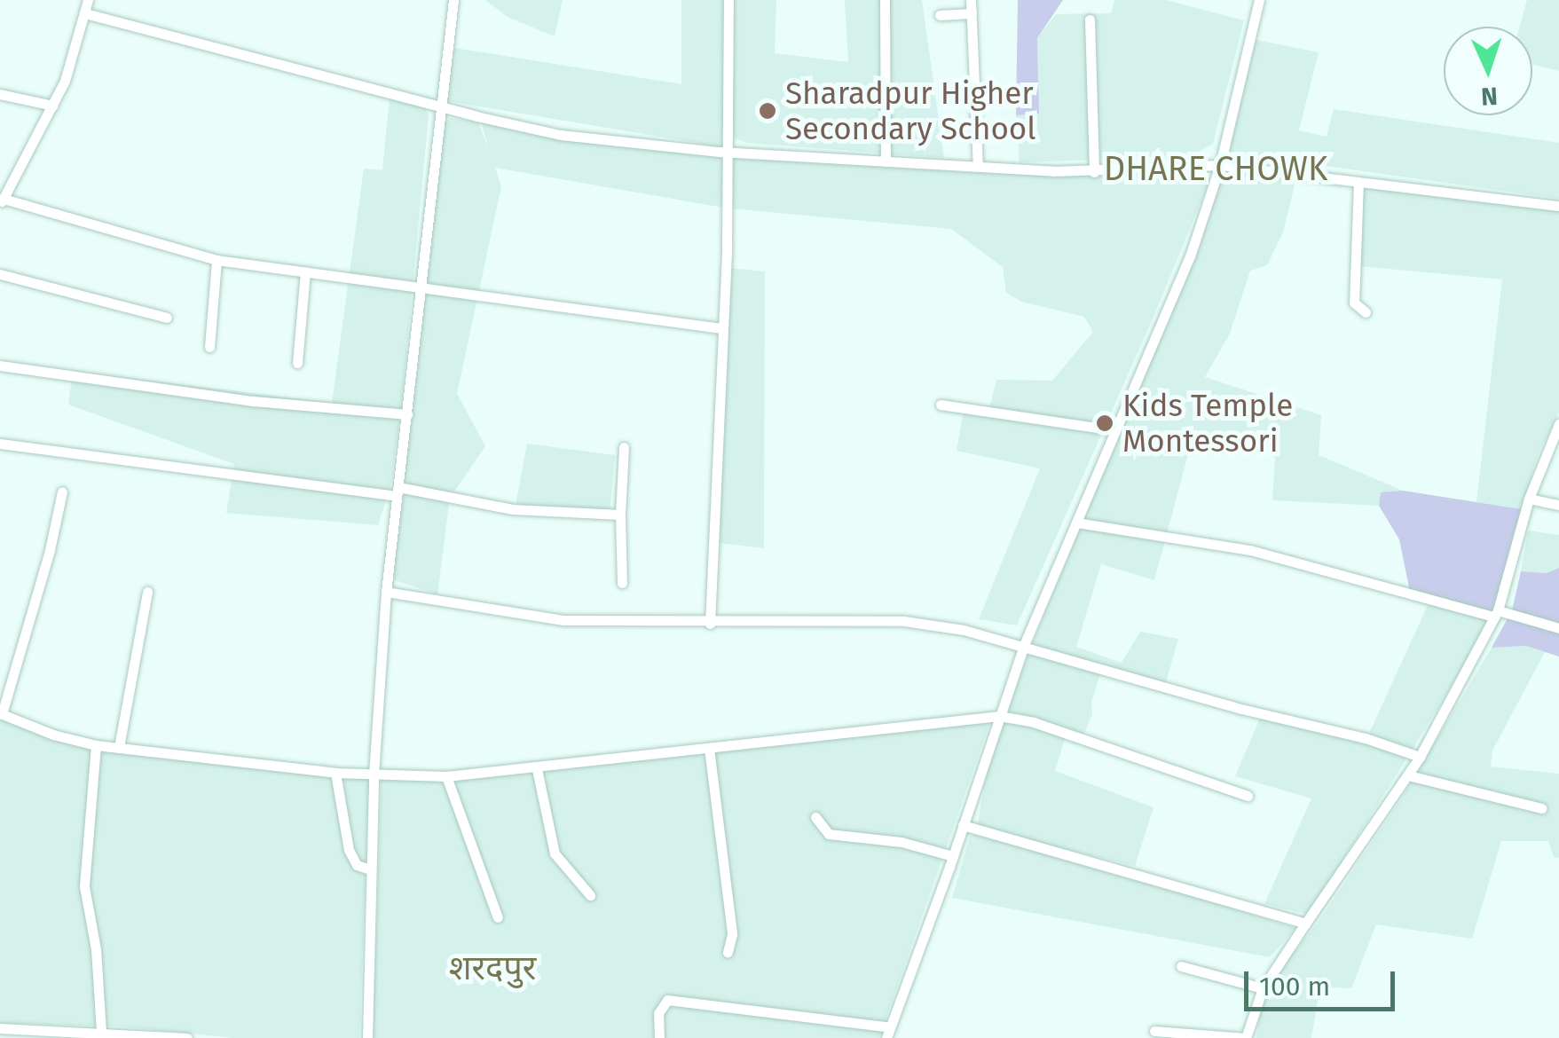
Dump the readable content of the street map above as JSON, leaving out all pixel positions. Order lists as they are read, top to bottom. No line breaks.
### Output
{"districts":["DHARE CHOWK","शरदपुर"],"places":["Sharadpur Higher Secondary School","Kids Temple Montessori"],"scale_bar":"100 m","north":"bottom"}
